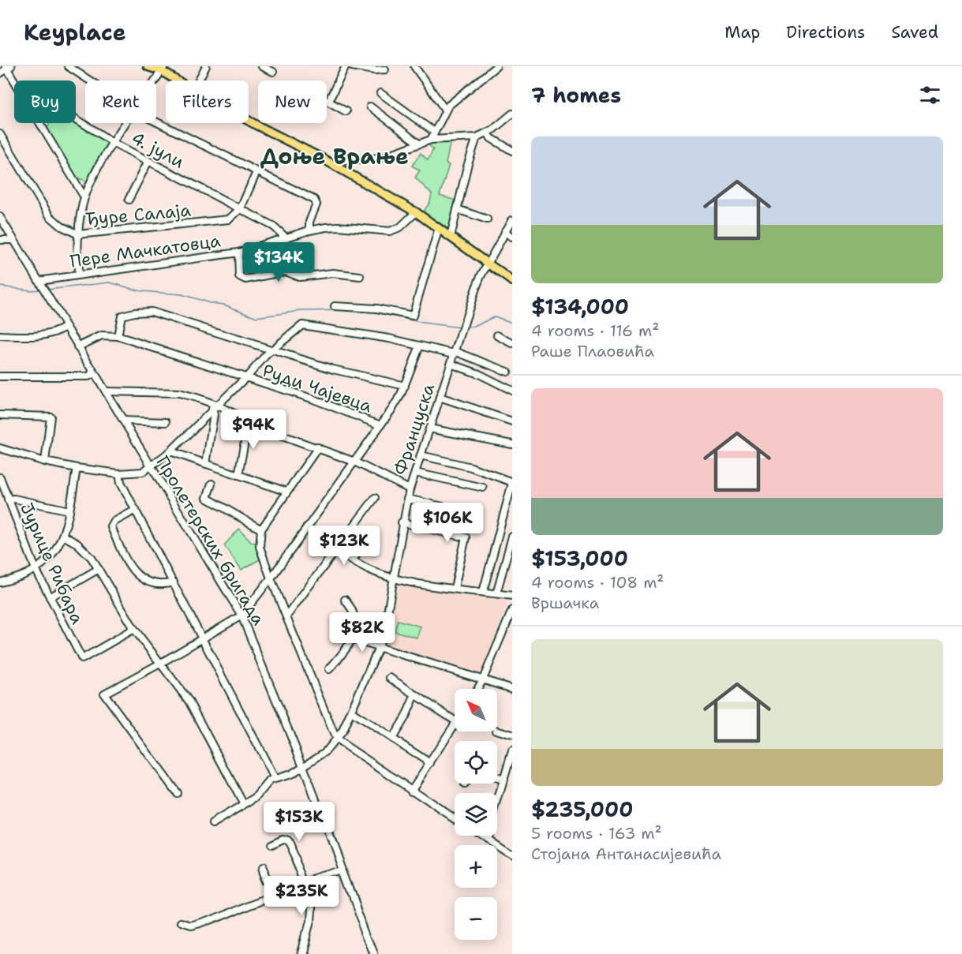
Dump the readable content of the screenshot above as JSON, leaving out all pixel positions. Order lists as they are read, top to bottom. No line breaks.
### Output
{"streets":{"street":["4. јули","Ђуре Салаја","Пере Мачкатовца","Руди Чајевца","Француска","Пролетерских бригада","Јурице Рибара"]},"crossings":[["4. јули","Ђуре Салаја"],["4. јули","Пере Мачкатовца"],["Пере Мачкатовца","Пролетерских бригада"],["Француска","Пролетерских бригада"]],"districts":["Доње Врање"],"north":"top left","page":{"header":"Keyplace","nav":["Map","Directions","Saved"],"heading":"7 homes","chip":["Buy","Rent","Filters","New"],"list":[{"name":"$134,000","note":"4 rooms · 116 m² · Раше Плаовића"},{"name":"$153,000","note":"4 rooms · 108 m² · Вршачка"},{"name":"$235,000","note":"5 rooms · 163 m² · Стојана Антанасијевића"}],"price":["$134K","$94K","$106K","$123K","$82K","$153K","$235K"],"map_buttons":["+","−"]}}
